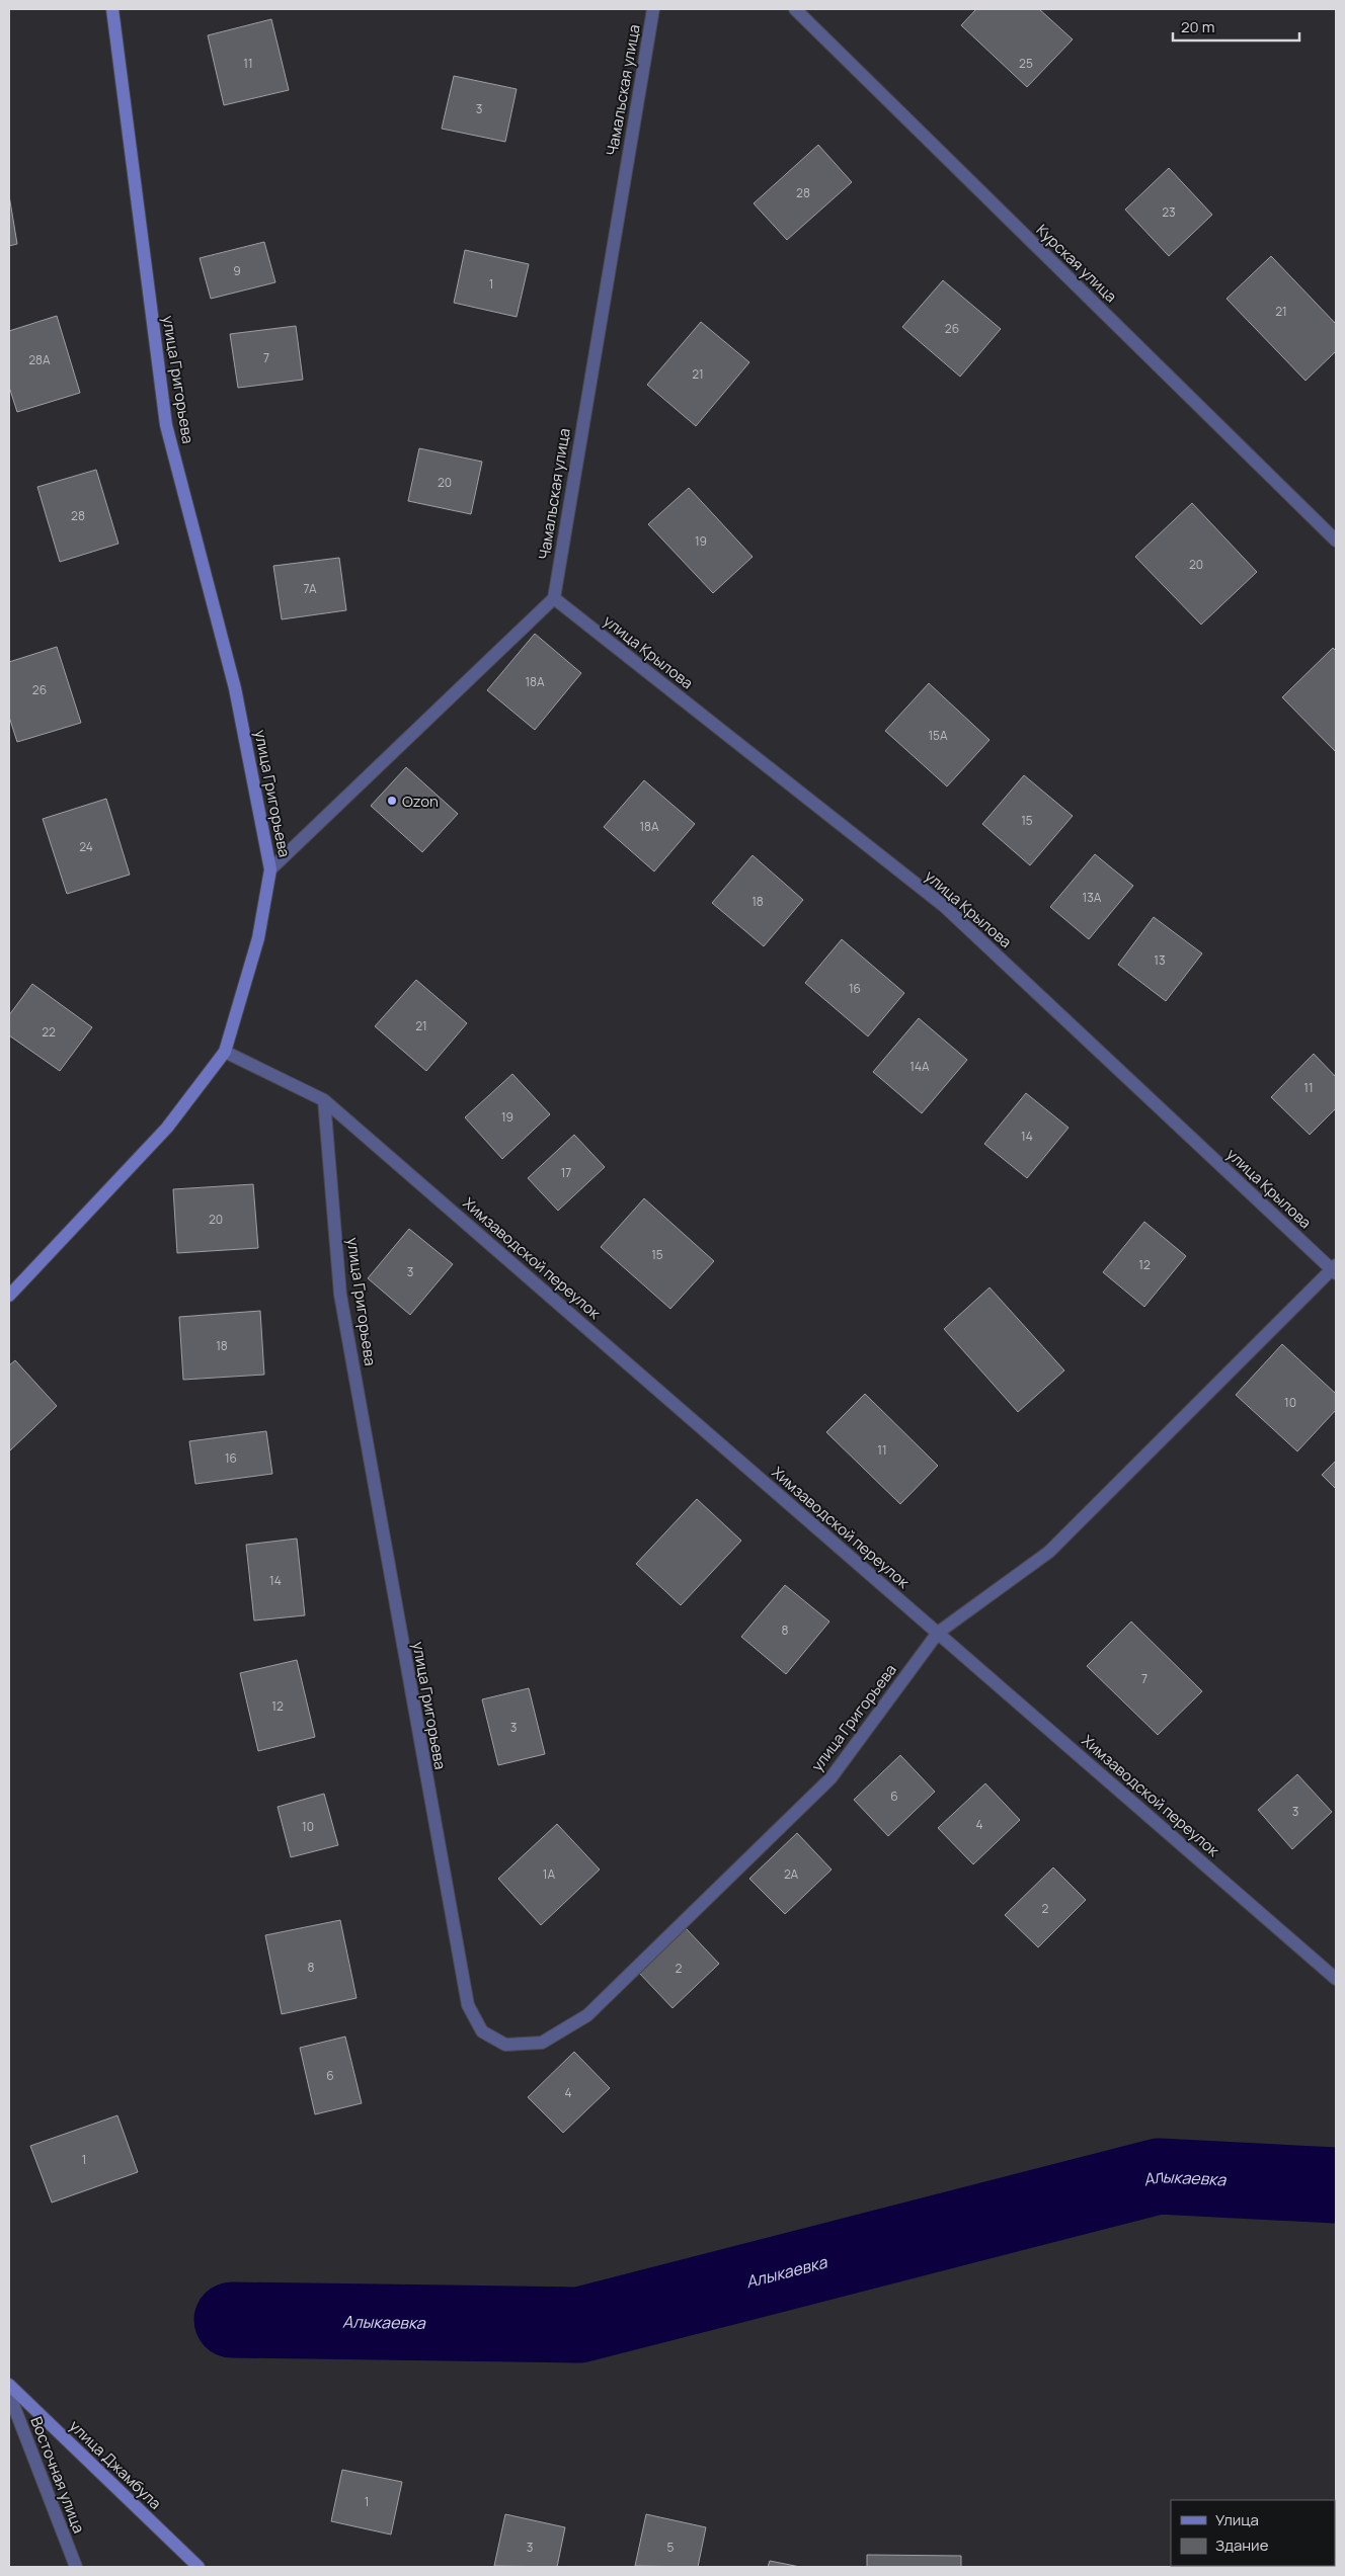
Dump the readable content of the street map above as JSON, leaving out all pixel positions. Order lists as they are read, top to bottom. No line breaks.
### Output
{"streets":{"main road":["улица Григорьева","улица Джамбула"],"street":["Чамальская улица","Курская улица","улица Крылова","Химзаводской переулок","Восточная улица"]},"crossings":[["Чамальская улица","улица Крылова"],["улица Григорьева","улица Крылова"],["улица Григорьева","Химзаводской переулок"]],"water":["Алыкаевка"],"places":["Ozon"],"house_numbers":["11","25","3","28","23","9","1","21","26","7","28А","21","20","28","19","20","7А","18А","26","15А","15","18А","24","13А","18","13","16","21","22","14А","11","19","14","17","20","15","12","3","18","10","11","16","14","8","7","12","3","6","3","4","10","1А","2А","2","8","2","6","4","1","1","3","5"],"legend":["Улица","Здание"],"scale_bar":"20 m"}
